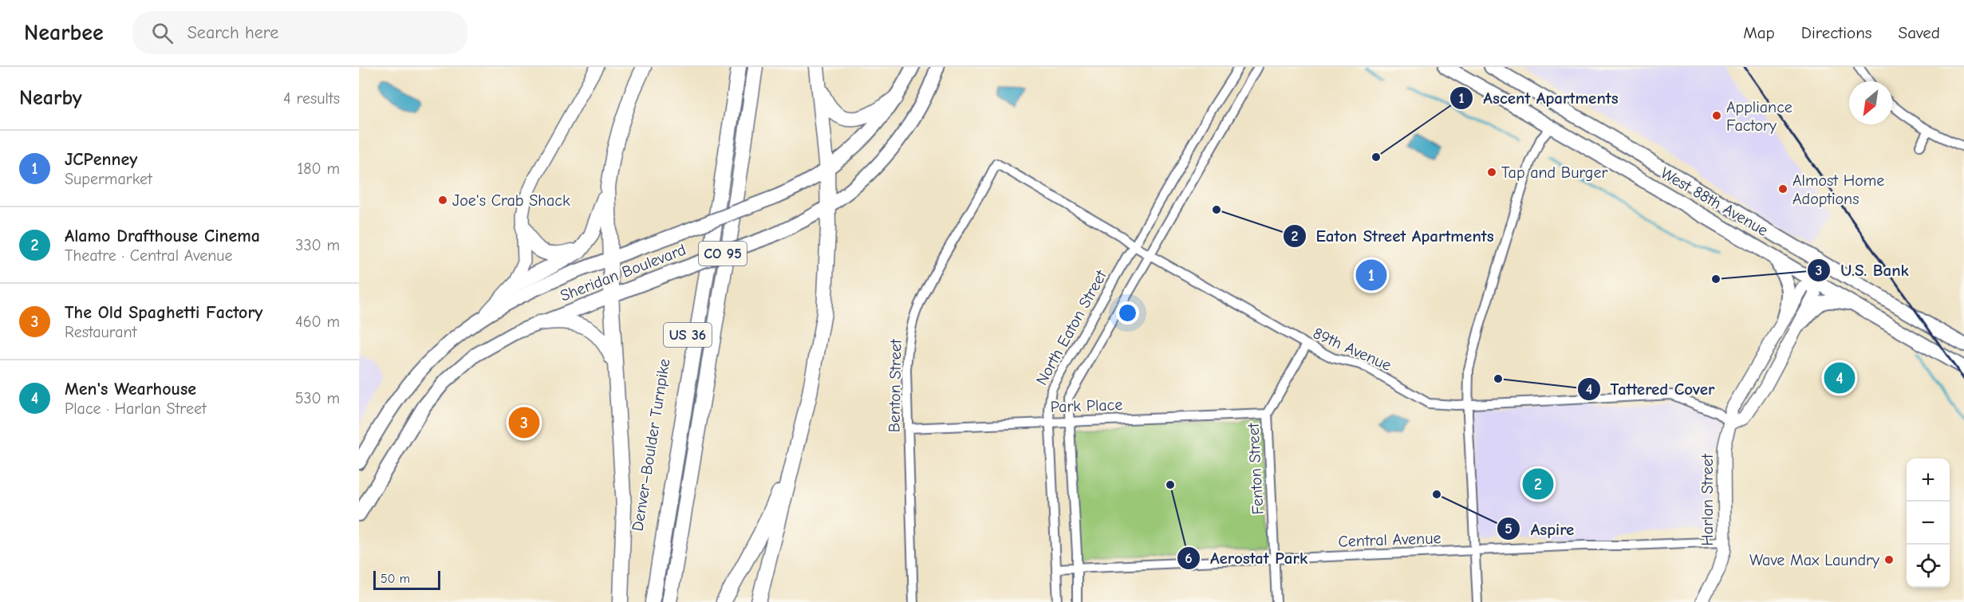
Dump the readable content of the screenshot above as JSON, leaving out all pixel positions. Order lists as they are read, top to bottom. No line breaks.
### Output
{"streets":{"highway":["US 36","Denver–Boulder Turnpike"],"main road":["West 88th Avenue","CO 95","Sheridan Boulevard"],"street":["North Eaton Street","89th Avenue","Benton Street","Park Place","Fenton Street","Harlan Street","Central Avenue"]},"crossings":[["West 88th Avenue","Harlan Street"],["North Eaton Street","89th Avenue"],["North Eaton Street","Park Place"],["North Eaton Street","Central Avenue"],["89th Avenue","Benton Street"],["89th Avenue","Fenton Street"],["89th Avenue","Harlan Street"],["Benton Street","Park Place"],["Park Place","Fenton Street"],["Fenton Street","Central Avenue"],["Harlan Street","Central Avenue"]],"places":["Appliance Factory","Ascent Apartments","Tap and Burger","Almost Home Adoptions","Joe's Crab Shack","Eaton Street Apartments","U.S. Bank","Tattered Cover","Aerostat Park","Aspire","Wave Max Laundry"],"scale_bar":"50 m","north":"bottom left","page":{"header":"Nearbee","search":"Search here","nav":["Map","Directions","Saved"],"heading":["Nearby","4 results"],"list":[{"mark":"1","name":"JCPenney","note":"Supermarket","value":"180 m"},{"mark":"2","name":"Alamo Drafthouse Cinema","note":"Theatre · Central Avenue","value":"330 m"},{"mark":"3","name":"The Old Spaghetti Factory","note":"Restaurant","value":"460 m"},{"mark":"4","name":"Men's Wearhouse","note":"Place · Harlan Street","value":"530 m"}],"pins":["1","4","3","2"],"map_buttons":["+","−"],"scale":"50 m"}}
